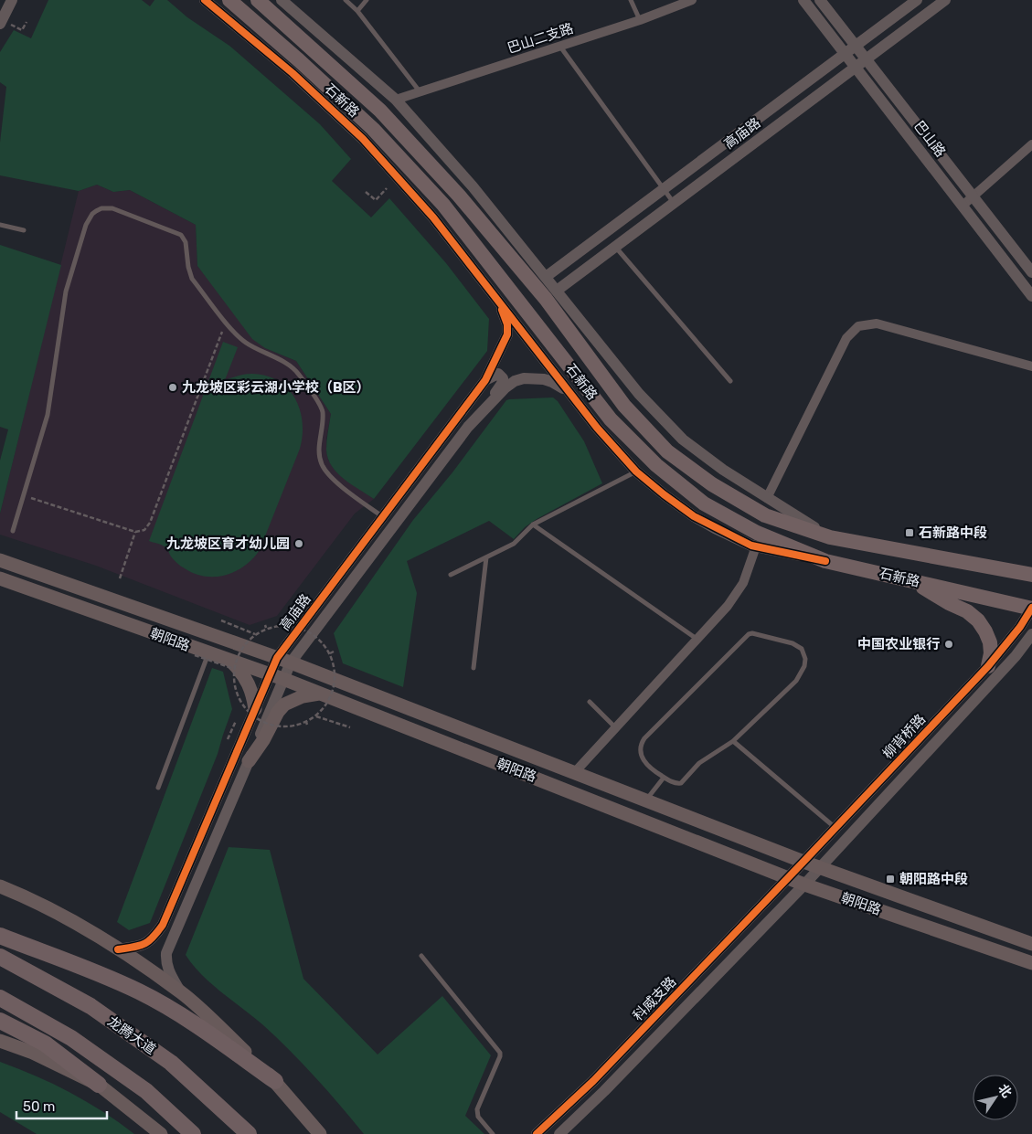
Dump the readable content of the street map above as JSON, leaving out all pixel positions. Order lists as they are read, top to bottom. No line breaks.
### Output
{"streets":{"highway":["龙腾大道"],"main road":["石新路","朝阳路"],"street":["巴山二支路","高庙路","巴山路","柳背桥路","科威支路"]},"crossings":[["石新路","柳背桥路"],["高庙路","巴山路"],["高庙路","朝阳路"],["朝阳路","柳背桥路"],["朝阳路","科威支路"],["柳背桥路","科威支路"]],"places":{"other":["九龙坡区彩云湖小学校（B区）","九龙坡区育才幼儿园","中国农业银行"],"transit":["石新路中段","朝阳路中段"]},"scale_bar":"50 m","north":"top right"}
